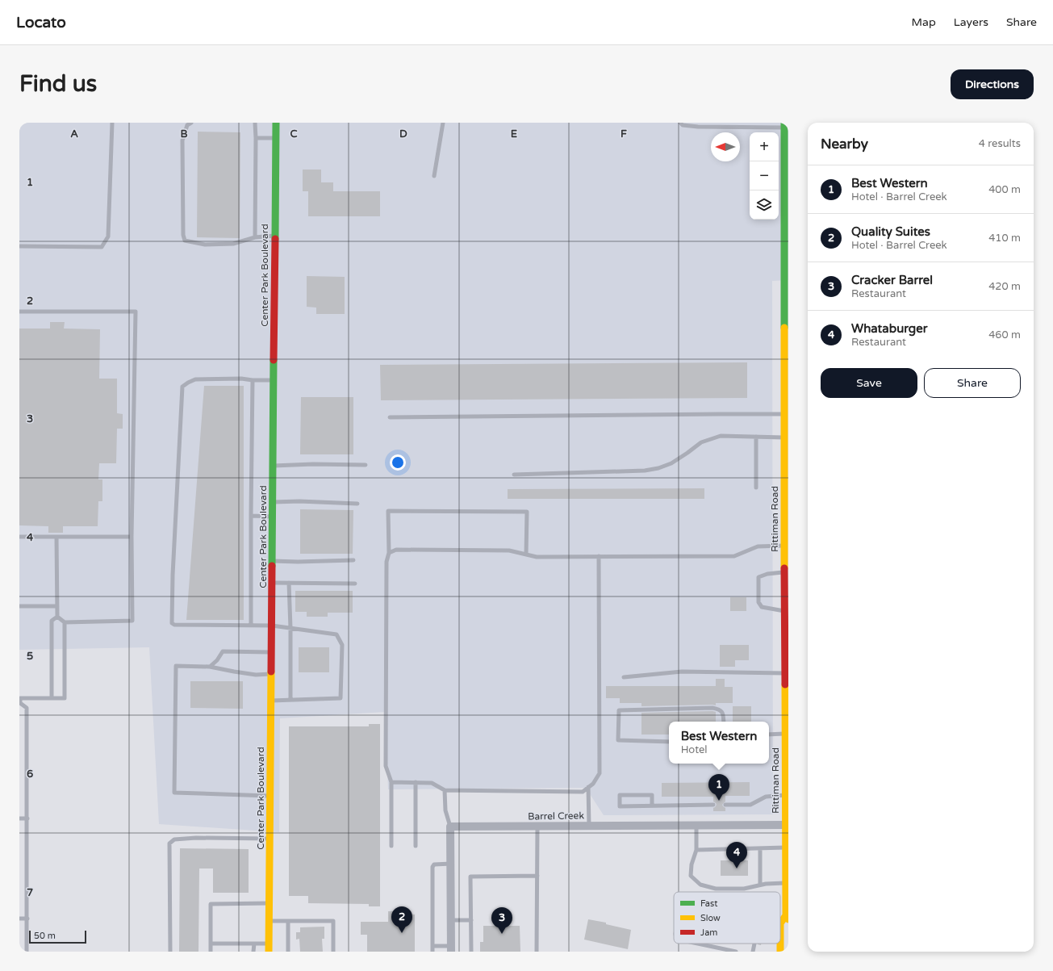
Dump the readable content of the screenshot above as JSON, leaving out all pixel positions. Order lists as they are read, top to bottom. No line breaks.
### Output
{"streets":{"street":["Center Park Boulevard","Rittiman Road","Barrel Creek"]},"crossings":[["Rittiman Road","Barrel Creek"]],"legend":["Fast","Slow","Jam"],"scale_bar":"50 m","north":"left","page":{"header":"Locato","nav":["Map","Layers","Share"],"buttons":["Directions",["Save","Share"]],"title":"Find us","heading":["Nearby","4 results"],"map_buttons":["+","−"],"list":[{"mark":"1","name":"Best Western","note":"Hotel · Barrel Creek","value":"400 m"},{"mark":"2","name":"Quality Suites","note":"Hotel · Barrel Creek","value":"410 m"},{"mark":"3","name":"Cracker Barrel","note":"Restaurant","value":"420 m"},{"mark":"4","name":"Whataburger","note":"Restaurant","value":"460 m"}],"popup":["Best Western","Hotel"],"pins":["1","4","2","3"],"scale":"50 m"},"grid":{"columns":["A","B","C","D","E","F"],"rows":["1","2","3","4","5","6","7"]}}
